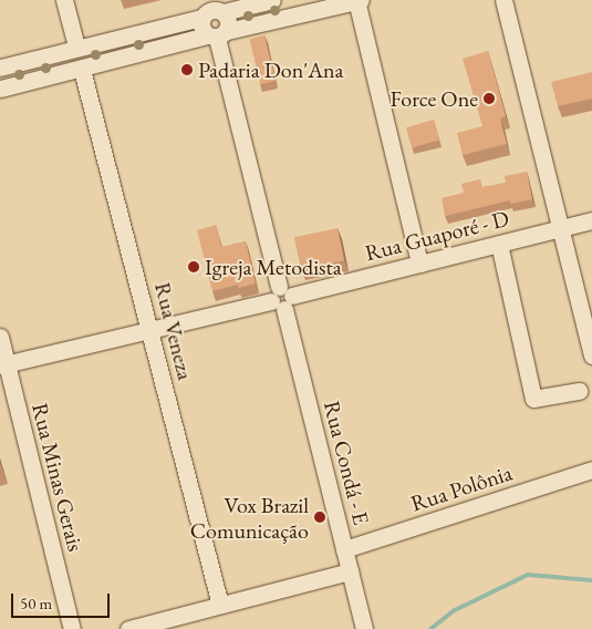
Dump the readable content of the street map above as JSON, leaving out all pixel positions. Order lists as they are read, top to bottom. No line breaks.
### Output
{"streets":{"street":["Rua Guaporé - D","Rua Veneza","Rua Condá - E","Rua Minas Gerais","Rua Polônia"]},"crossings":[["Rua Guaporé - D","Rua Veneza"],["Rua Guaporé - D","Rua Condá - E"],["Rua Guaporé - D","Rua Minas Gerais"],["Rua Condá - E","Rua Polônia"]],"places":["Padaria Don'Ana","Force One","Igreja Metodista","Vox Brazil Comunicação"],"scale_bar":"50 m"}
